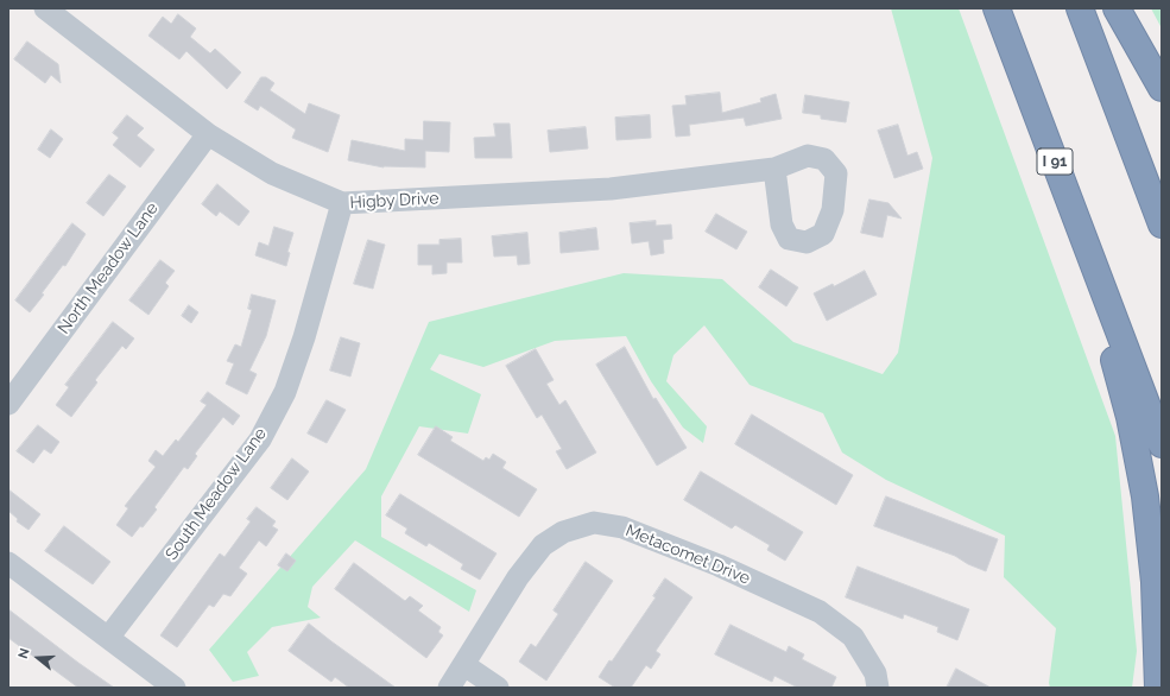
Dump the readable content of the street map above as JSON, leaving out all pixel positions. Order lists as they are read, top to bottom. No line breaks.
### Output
{"streets":{"highway":["I 91"],"street":["Higby Drive","North Meadow Lane","South Meadow Lane","Metacomet Drive"]},"crossings":[["Higby Drive","North Meadow Lane"],["Higby Drive","South Meadow Lane"]],"north":"left"}
